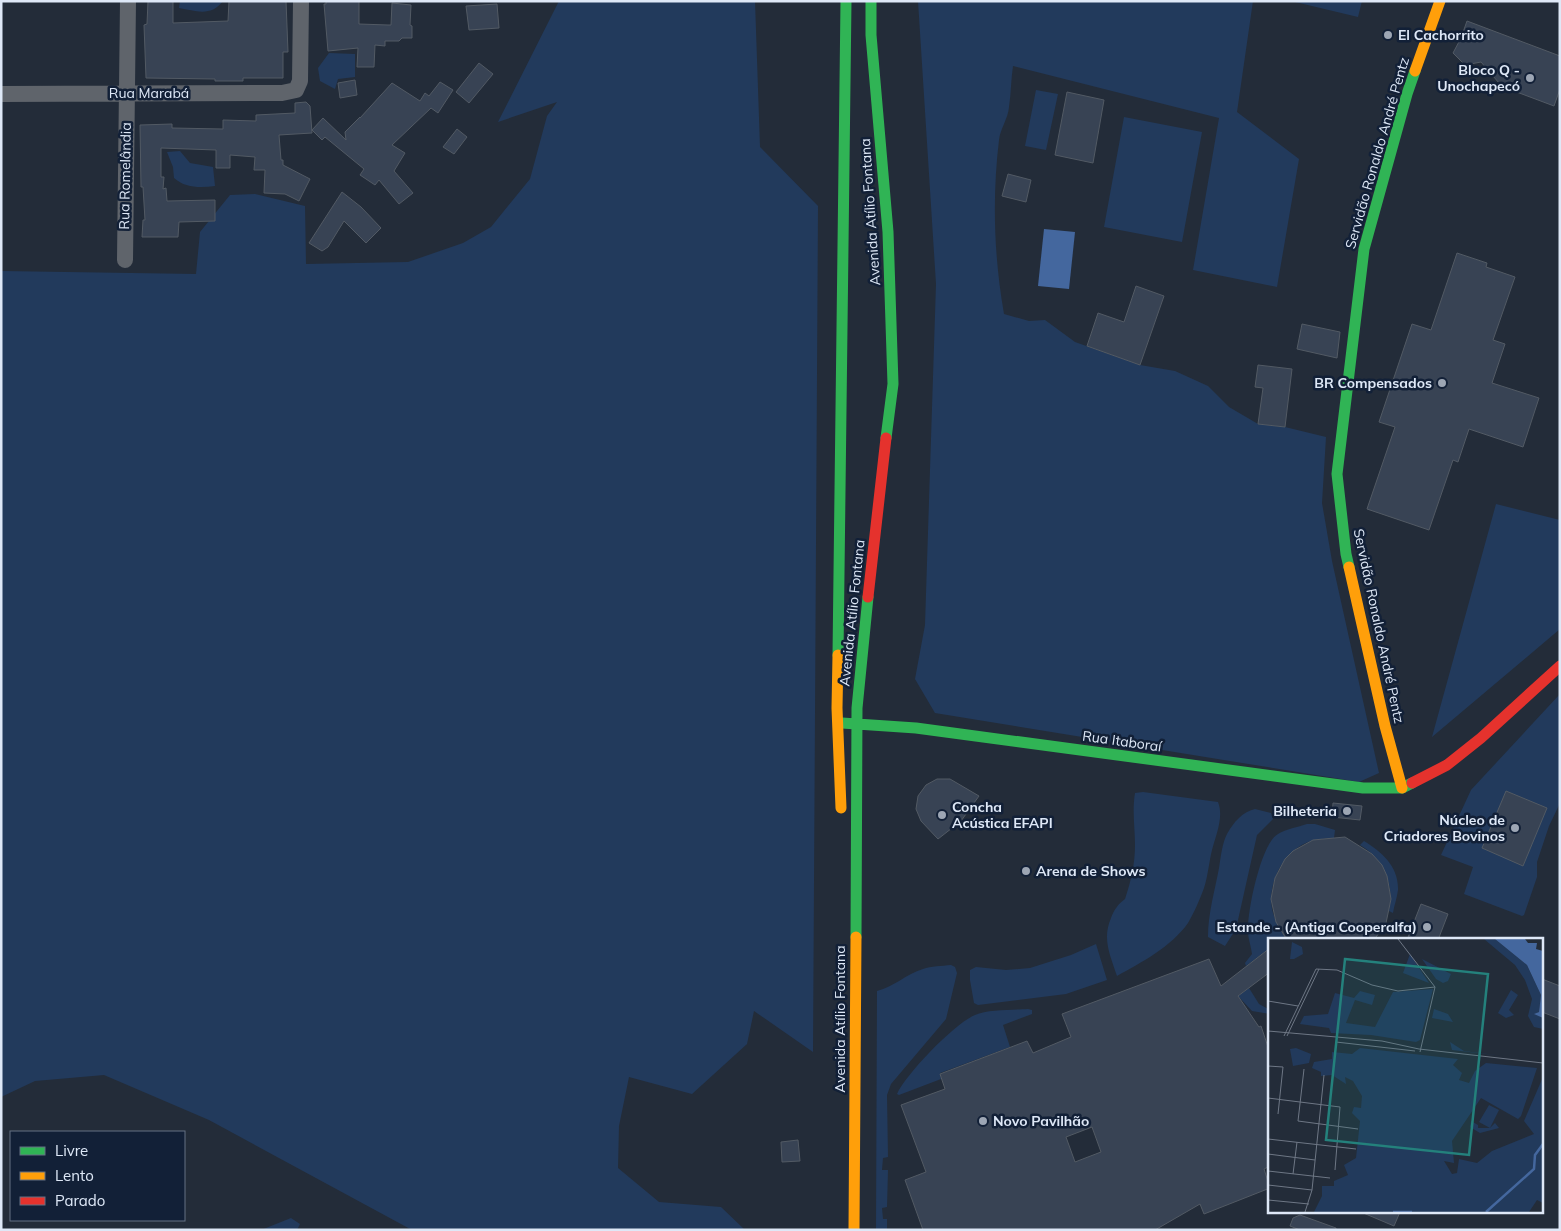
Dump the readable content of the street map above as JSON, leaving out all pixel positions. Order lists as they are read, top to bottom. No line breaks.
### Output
{"streets":{"main road":["Servidão Ronaldo André Pentz","Avenida Atílio Fontana","Rua Itaboraí"],"street":["Rua Marabá","Rua Romelândia"]},"crossings":[["Rua Marabá","Rua Romelândia"],["Servidão Ronaldo André Pentz","Rua Itaboraí"],["Avenida Atílio Fontana","Rua Itaboraí"]],"places":["El Cachorrito","Bloco Q - Unochapecó","BR Compensados","Bilheteria","Concha Acústica EFAPI","Núcleo de Criadores Bovinos","Arena de Shows","Estande - (Antiga Cooperalfa)","Novo Pavilhão"],"legend":["Livre","Lento","Parado"]}
